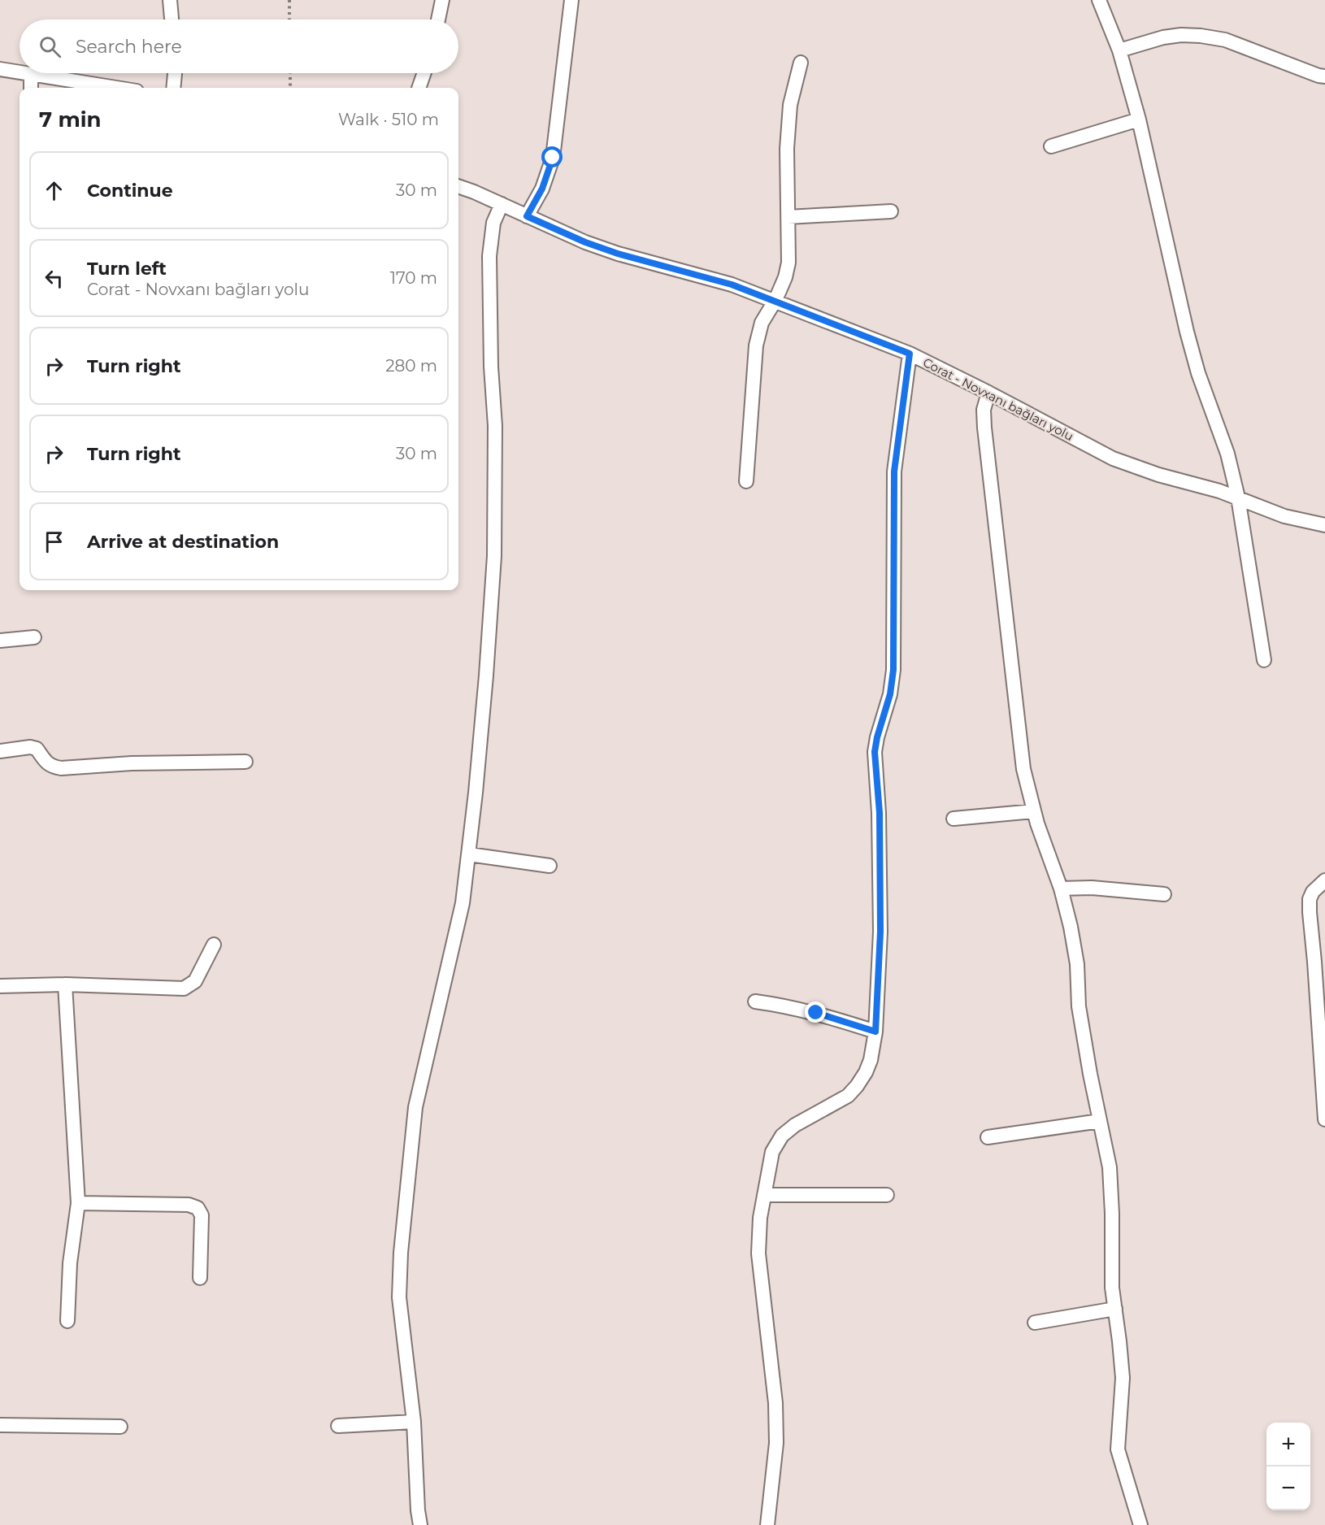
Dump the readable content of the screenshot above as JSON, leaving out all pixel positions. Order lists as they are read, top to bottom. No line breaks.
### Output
{"streets":{"street":["Corat - Novxanı bağları yolu"]},"page":{"search":"Search here","heading":["7 min","Walk · 510 m"],"list":[["Continue","30 m"],["Turn left","Corat - Novxanı bağları yolu","170 m"],["Turn right","280 m"],["Turn right","30 m"],"Arrive at destination"],"map_buttons":["+","−"]}}
